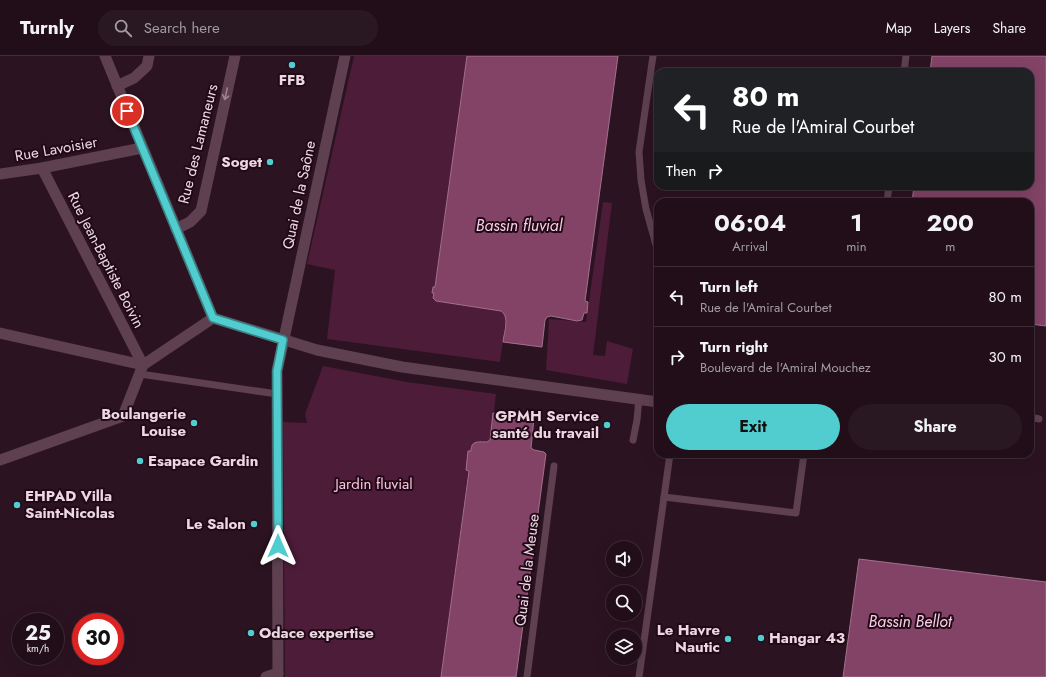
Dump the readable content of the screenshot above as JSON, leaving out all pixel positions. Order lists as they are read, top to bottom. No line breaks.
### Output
{"streets":{"street":["Rue des Lamaneurs","Rue Lavoisier","Quai de la Saône","Rue Jean-Baptiste Boivin"],"lane":["Quai de la Meuse"]},"crossings":[["Rue Lavoisier","Rue Jean-Baptiste Boivin"]],"one_way":["Rue des Lamaneurs"],"water":["Bassin fluvial","Bassin Bellot"],"parks":["Jardin fluvial"],"places":["FFB","Soget","Boulangerie Louise","GPMH Service santé du travail","Esapace Gardin","EHPAD Villa Saint-Nicolas","Le Salon","Odace expertise","Hangar 43","Le Havre Nautic"],"page":{"header":"Turnly","search":"Search here","nav":["Map","Layers","Share"],"turn":["80 m","Rue de l'Amiral Courbet"],"then":"Then","eta":["06:04","Arrival","1","min","200","m"],"list":[{"name":"Turn left","note":"Rue de l'Amiral Courbet","value":"80 m"},{"name":"Turn right","note":"Boulevard de l'Amiral Mouchez","value":"30 m"}],"buttons":["Exit","Share"],"speed":"25 km/h","limit":"30"}}
